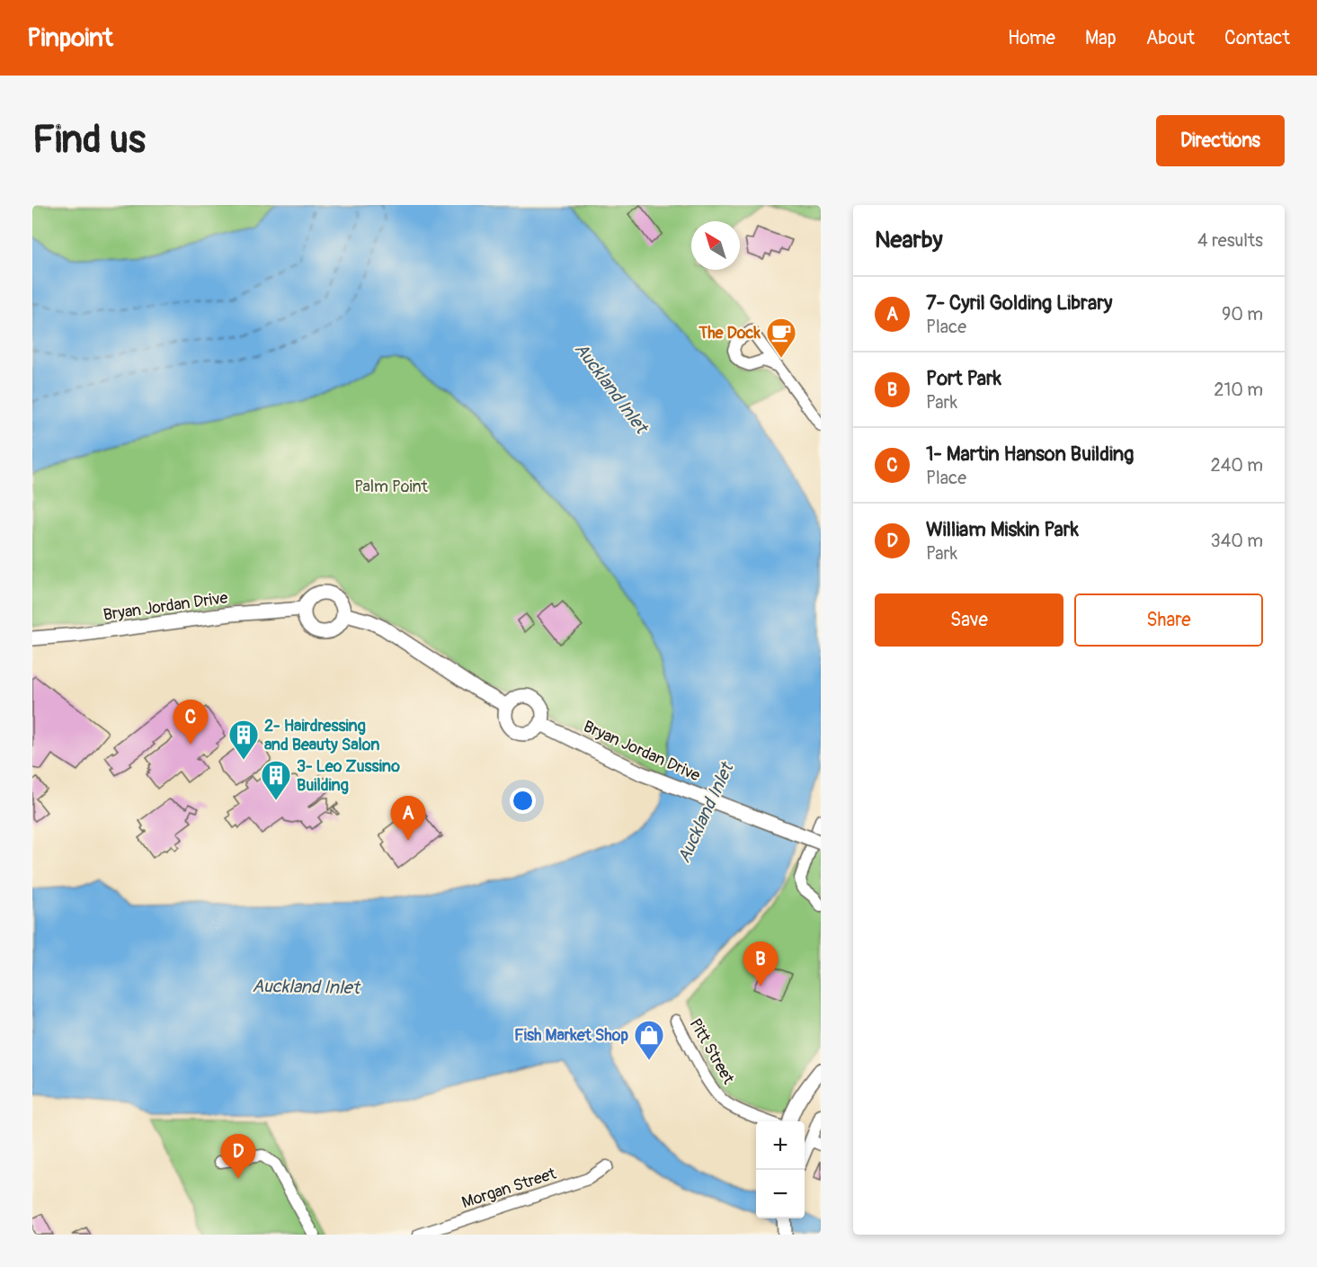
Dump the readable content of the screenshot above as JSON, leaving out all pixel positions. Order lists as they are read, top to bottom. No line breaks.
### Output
{"streets":{"main road":["Bryan Jordan Drive"],"street":["Pitt Street","Morgan Street"]},"water":["Auckland Inlet"],"parks":["Palm Point"],"places":{"cafe":["The Dock"],"building":["2- Hairdressing and Beauty Salon","3- Leo Zussino Building"],"shop":["Fish Market Shop"]},"north":"top left","page":{"header":"Pinpoint","nav":["Home","Map","About","Contact"],"buttons":["Directions",["Save","Share"]],"title":"Find us","heading":["Nearby","4 results"],"list":[{"mark":"A","name":"7- Cyril Golding Library","note":"Place","value":"90 m"},{"mark":"B","name":"Port Park","note":"Park","value":"210 m"},{"mark":"C","name":"1- Martin Hanson Building","note":"Place","value":"240 m"},{"mark":"D","name":"William Miskin Park","note":"Park","value":"340 m"}],"pins":["C","A","B","D"],"map_buttons":["+","−"]}}
